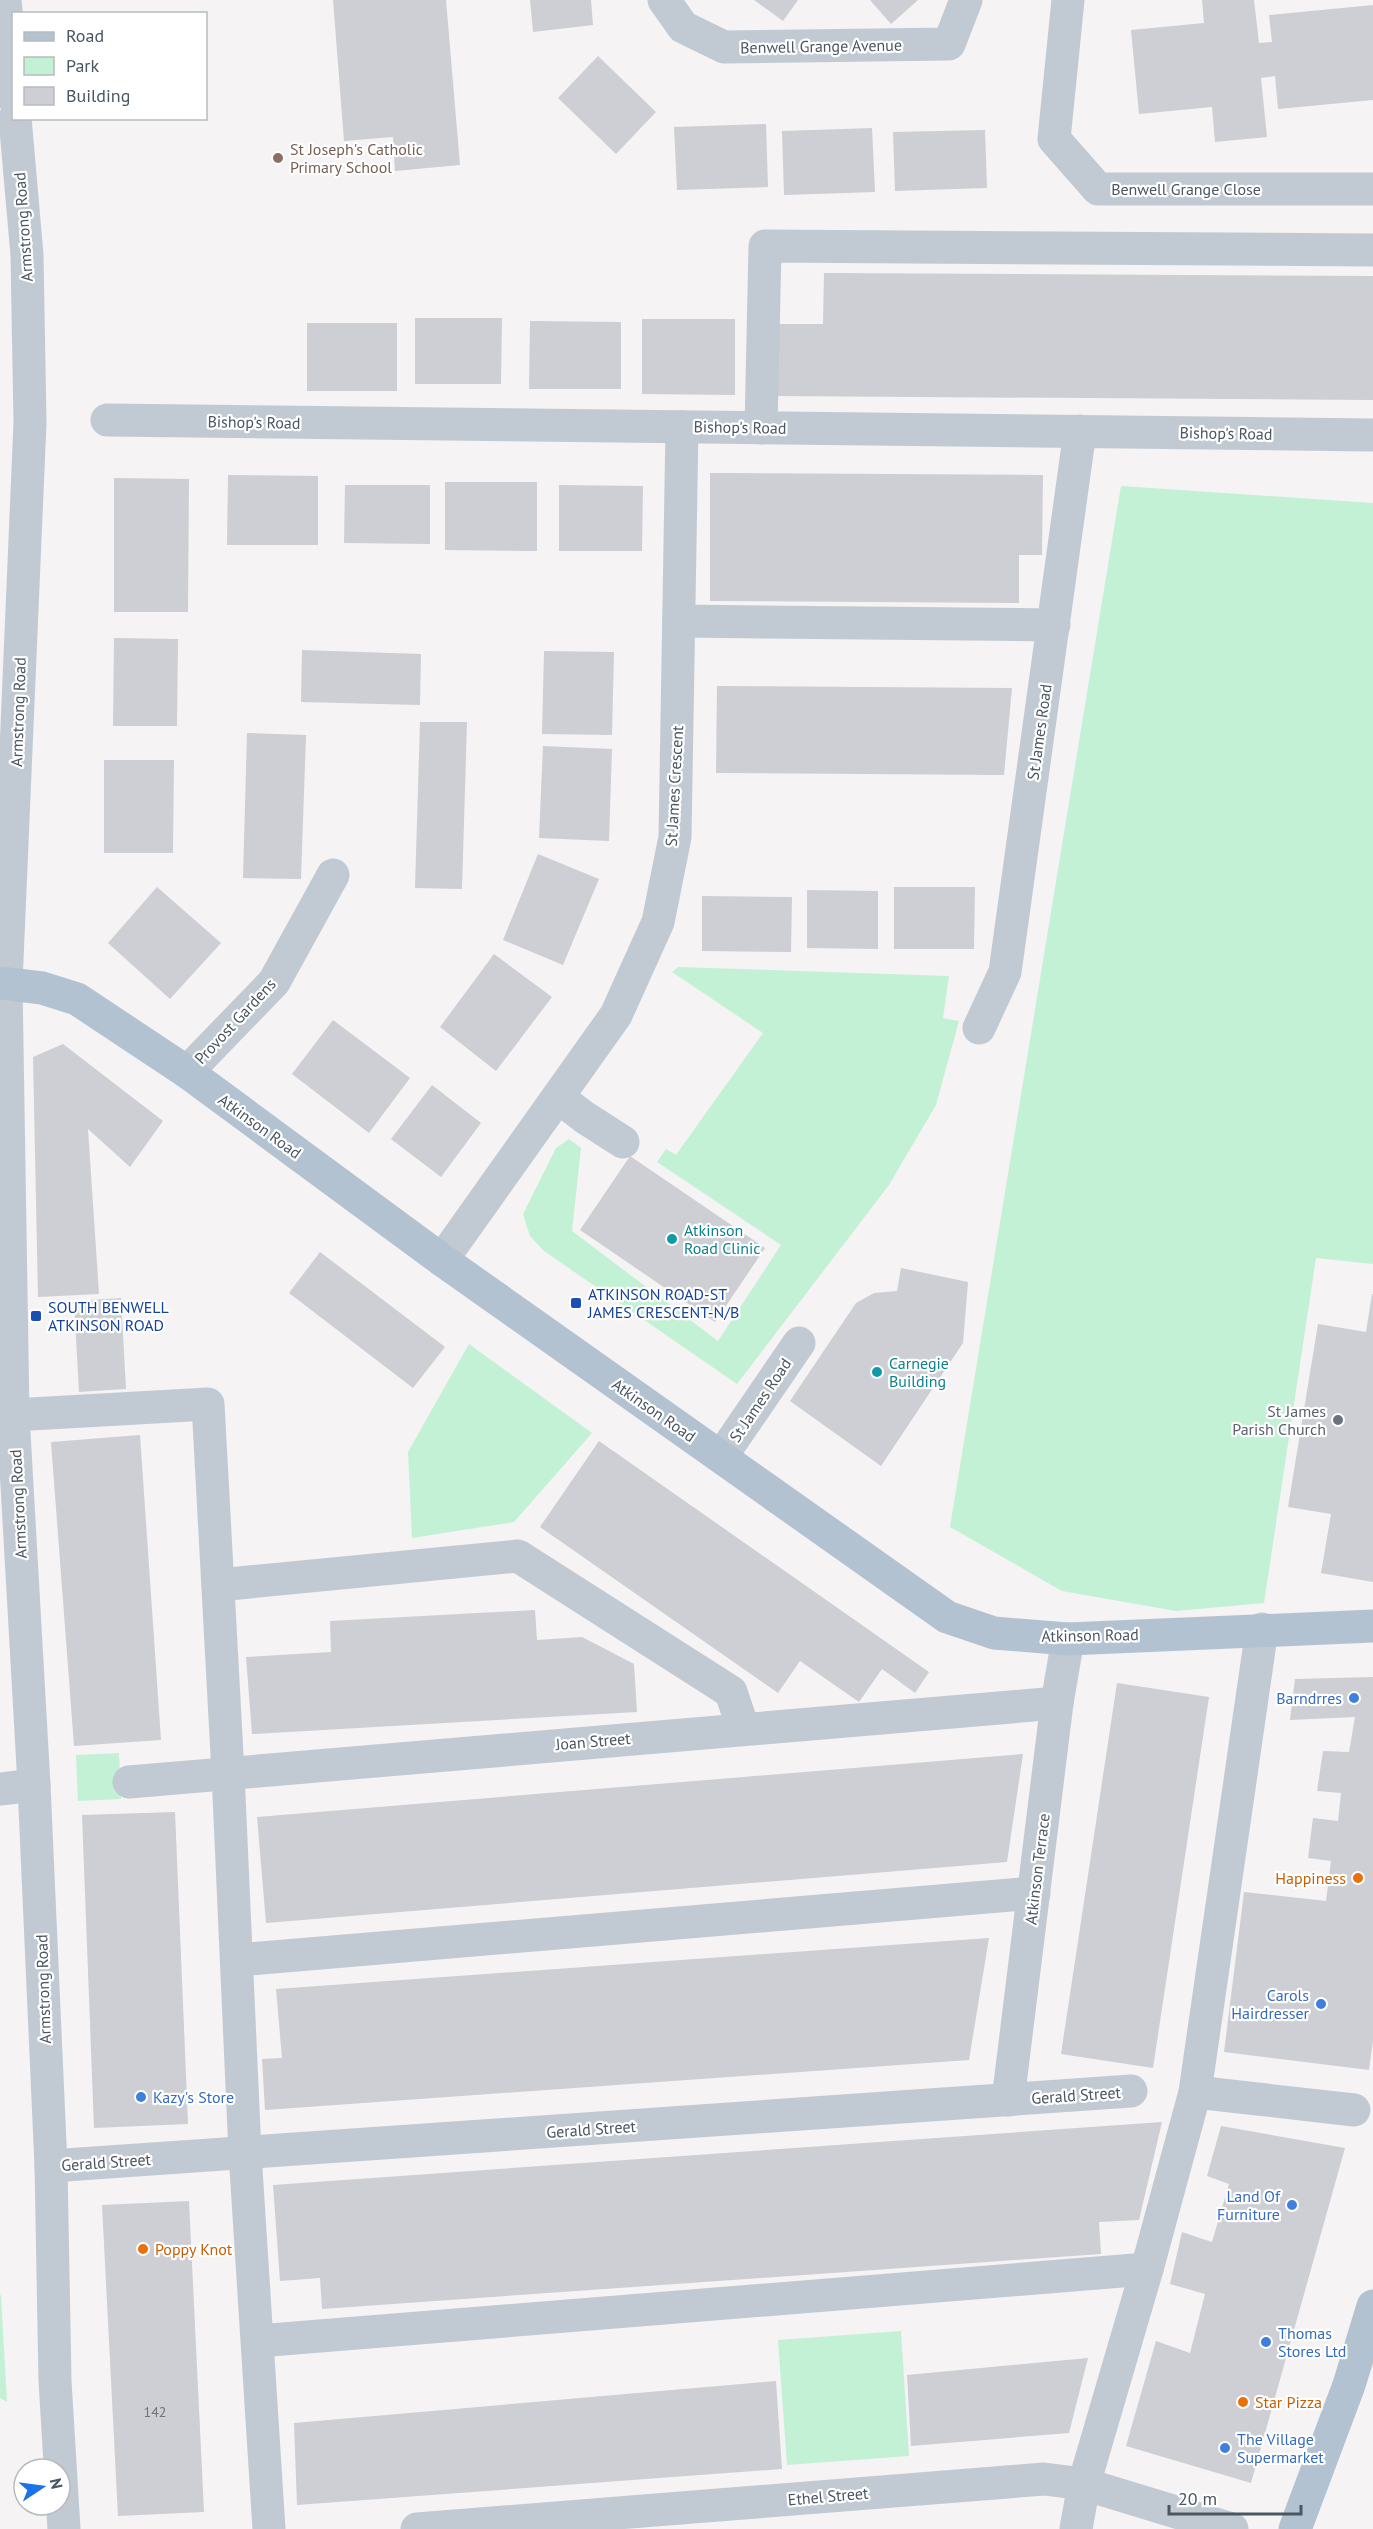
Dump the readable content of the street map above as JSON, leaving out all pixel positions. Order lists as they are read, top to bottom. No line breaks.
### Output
{"streets":{"main road":["Atkinson Road"],"street":["Benwell Grange Avenue","Benwell Grange Close","Armstrong Road","Bishop's Road","St James Road","St James Crescent","Provost Gardens","Joan Street","Atkinson Terrace","Gerald Street","Ethel Street"]},"crossings":[["Armstrong Road","Atkinson Road"],["Armstrong Road","Gerald Street"],["Bishop's Road","St James Road"],["Bishop's Road","St James Crescent"],["St James Road","Atkinson Road"],["St James Crescent","Atkinson Road"],["Provost Gardens","Atkinson Road"],["Atkinson Road","Atkinson Terrace"],["Joan Street","Atkinson Terrace"],["Atkinson Terrace","Gerald Street"]],"places":{"other":["St Joseph's Catholic Primary School","Atkinson Road Clinic","Carnegie Building","St James Parish Church","Barndrres","Happiness","Carols Hairdresser","Kazy's Store","Land Of Furniture","Poppy Knot","Thomas Stores Ltd","Star Pizza","The Village Supermarket"],"transit":["ATKINSON ROAD-ST JAMES CRESCENT-N/B","SOUTH BENWELL ATKINSON ROAD"]},"house_numbers":["142"],"legend":["Road","Park","Building"],"scale_bar":"20 m","north":"right"}
